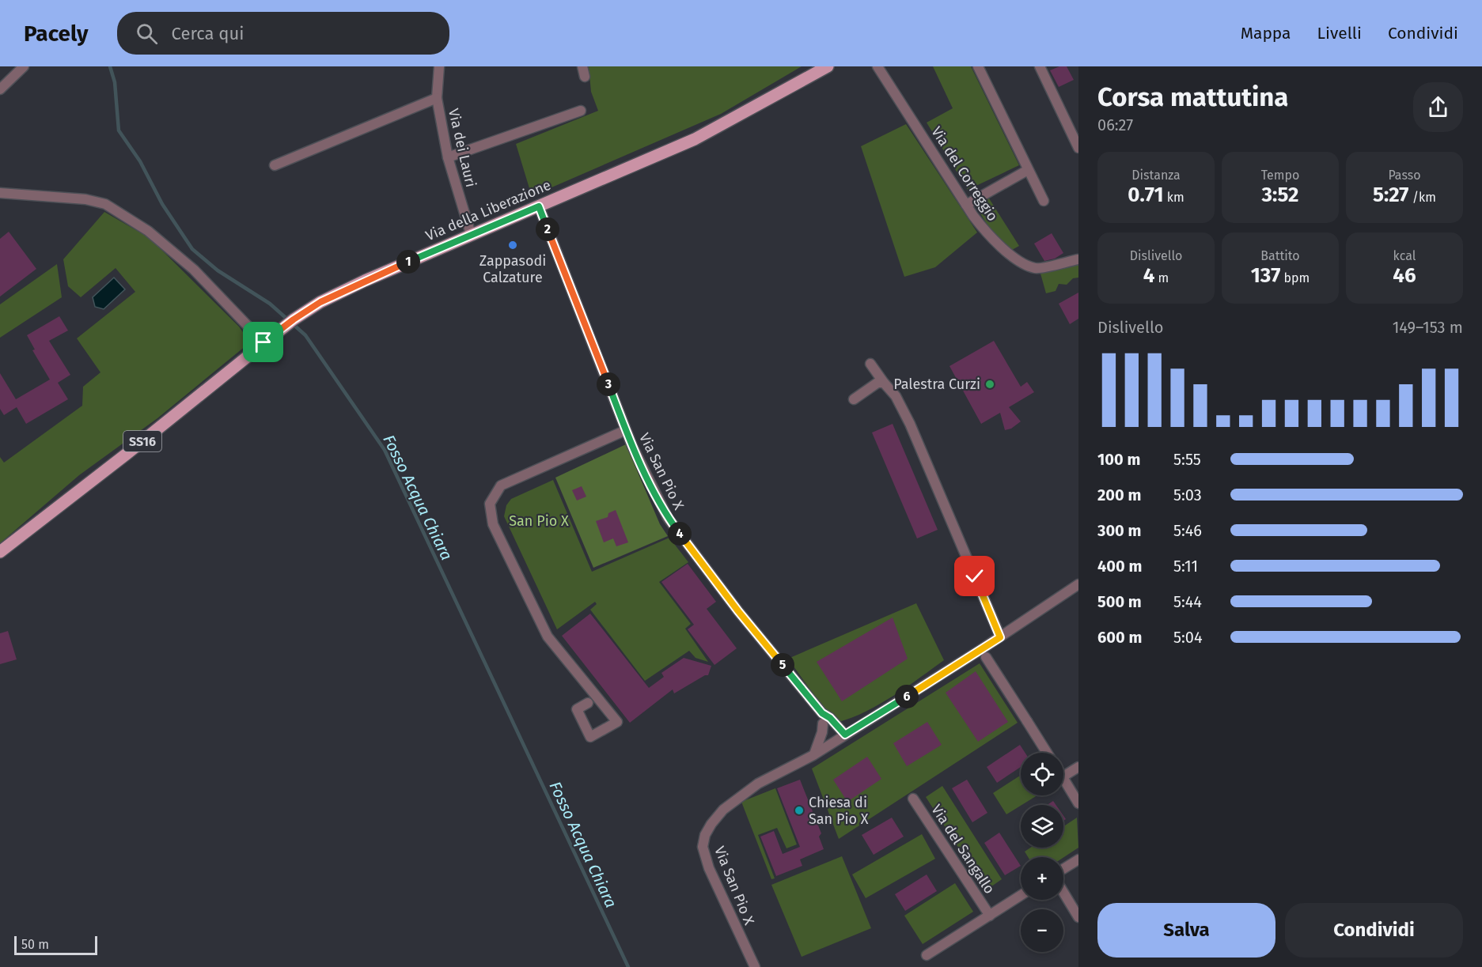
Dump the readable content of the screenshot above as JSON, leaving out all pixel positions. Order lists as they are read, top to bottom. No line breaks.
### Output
{"streets":{"main road":["Via della Liberazione","SS16"],"street":["Via dei Lauri","Via del Correggio","Via San Pio X","Via del Sangallo"]},"crossings":[["Via dei Lauri","Via della Liberazione"],["Via della Liberazione","Via San Pio X"]],"water":["Fosso Acqua Chiara"],"parks":["San Pio X"],"places":["Zappasodi Calzature","Palestra Curzi","Chiesa di San Pio X"],"scale_bar":"50 m","page":{"header":"Pacely","search":"Cerca qui","nav":["Mappa","Livelli","Condividi"],"heading":["Corsa mattutina","06:27"],"stats":[["Distanza","0.71 km"],["Tempo","3:52"],["Passo","5:27 /km"],["Dislivello","4 m"],["Battito","137 bpm"],["kcal","46"]],"pins":["2","1","3","4","5","6"],"chart":["Dislivello","149–153 m"],"list":[{"name":"100 m","note":"5:55"},{"name":"200 m","note":"5:03"},{"name":"300 m","note":"5:46"},{"name":"400 m","note":"5:11"},{"name":"500 m","note":"5:44"},{"name":"600 m","note":"5:04"}],"map_buttons":["+","−"],"buttons":["Salva","Condividi"],"scale":"50 m"}}
